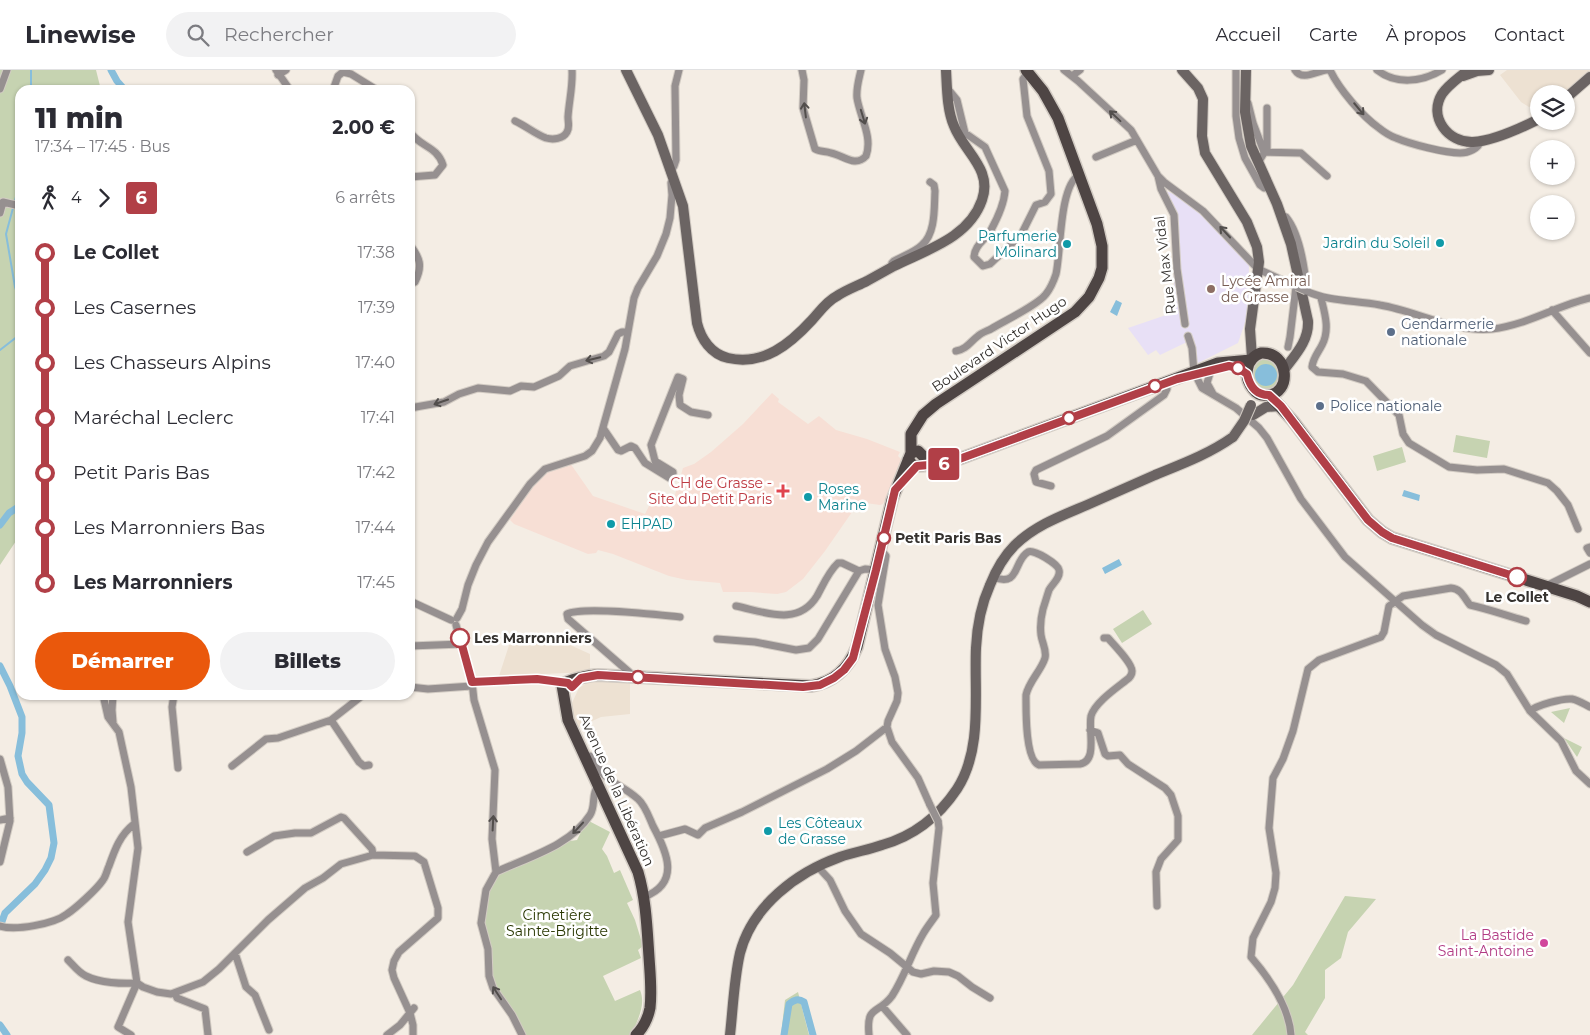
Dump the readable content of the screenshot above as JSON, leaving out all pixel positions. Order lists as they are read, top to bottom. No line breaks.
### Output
{"streets":{"main road":["Boulevard Victor Hugo","Avenue de la Libération"],"street":["Rue Max Vidal"]},"parks":["Cimetière Sainte-Brigitte"],"places":{"other":["Jardin du Soleil","Parfumerie Molinard","Lycée Amiral de Grasse","Gendarmerie nationale","Police nationale","Roses Marine","EHPAD","Petit Paris Bas","Le Collet","Les Marronniers","Les Côteaux de Grasse","La Bastide Saint-Antoine"],"health":["CH de Grasse - Site du Petit Paris"]},"lines":["bus line 6"],"page":{"header":"Linewise","search":"Rechercher","nav":["Accueil","Carte","À propos","Contact"],"on_map":"6","map_buttons":["+","−"],"heading":["11 min","17:34 – 17:45 · Bus","2.00 €"],"legs":["4","6","6 arrêts"],"list":[{"name":"Le Collet","value":"17:38"},{"name":"Les Casernes","value":"17:39"},{"name":"Les Chasseurs Alpins","value":"17:40"},{"name":"Maréchal Leclerc","value":"17:41"},{"name":"Petit Paris Bas","value":"17:42"},{"name":"Les Marronniers Bas","value":"17:44"},{"name":"Les Marronniers","value":"17:45"}],"buttons":["Démarrer","Billets"]}}
